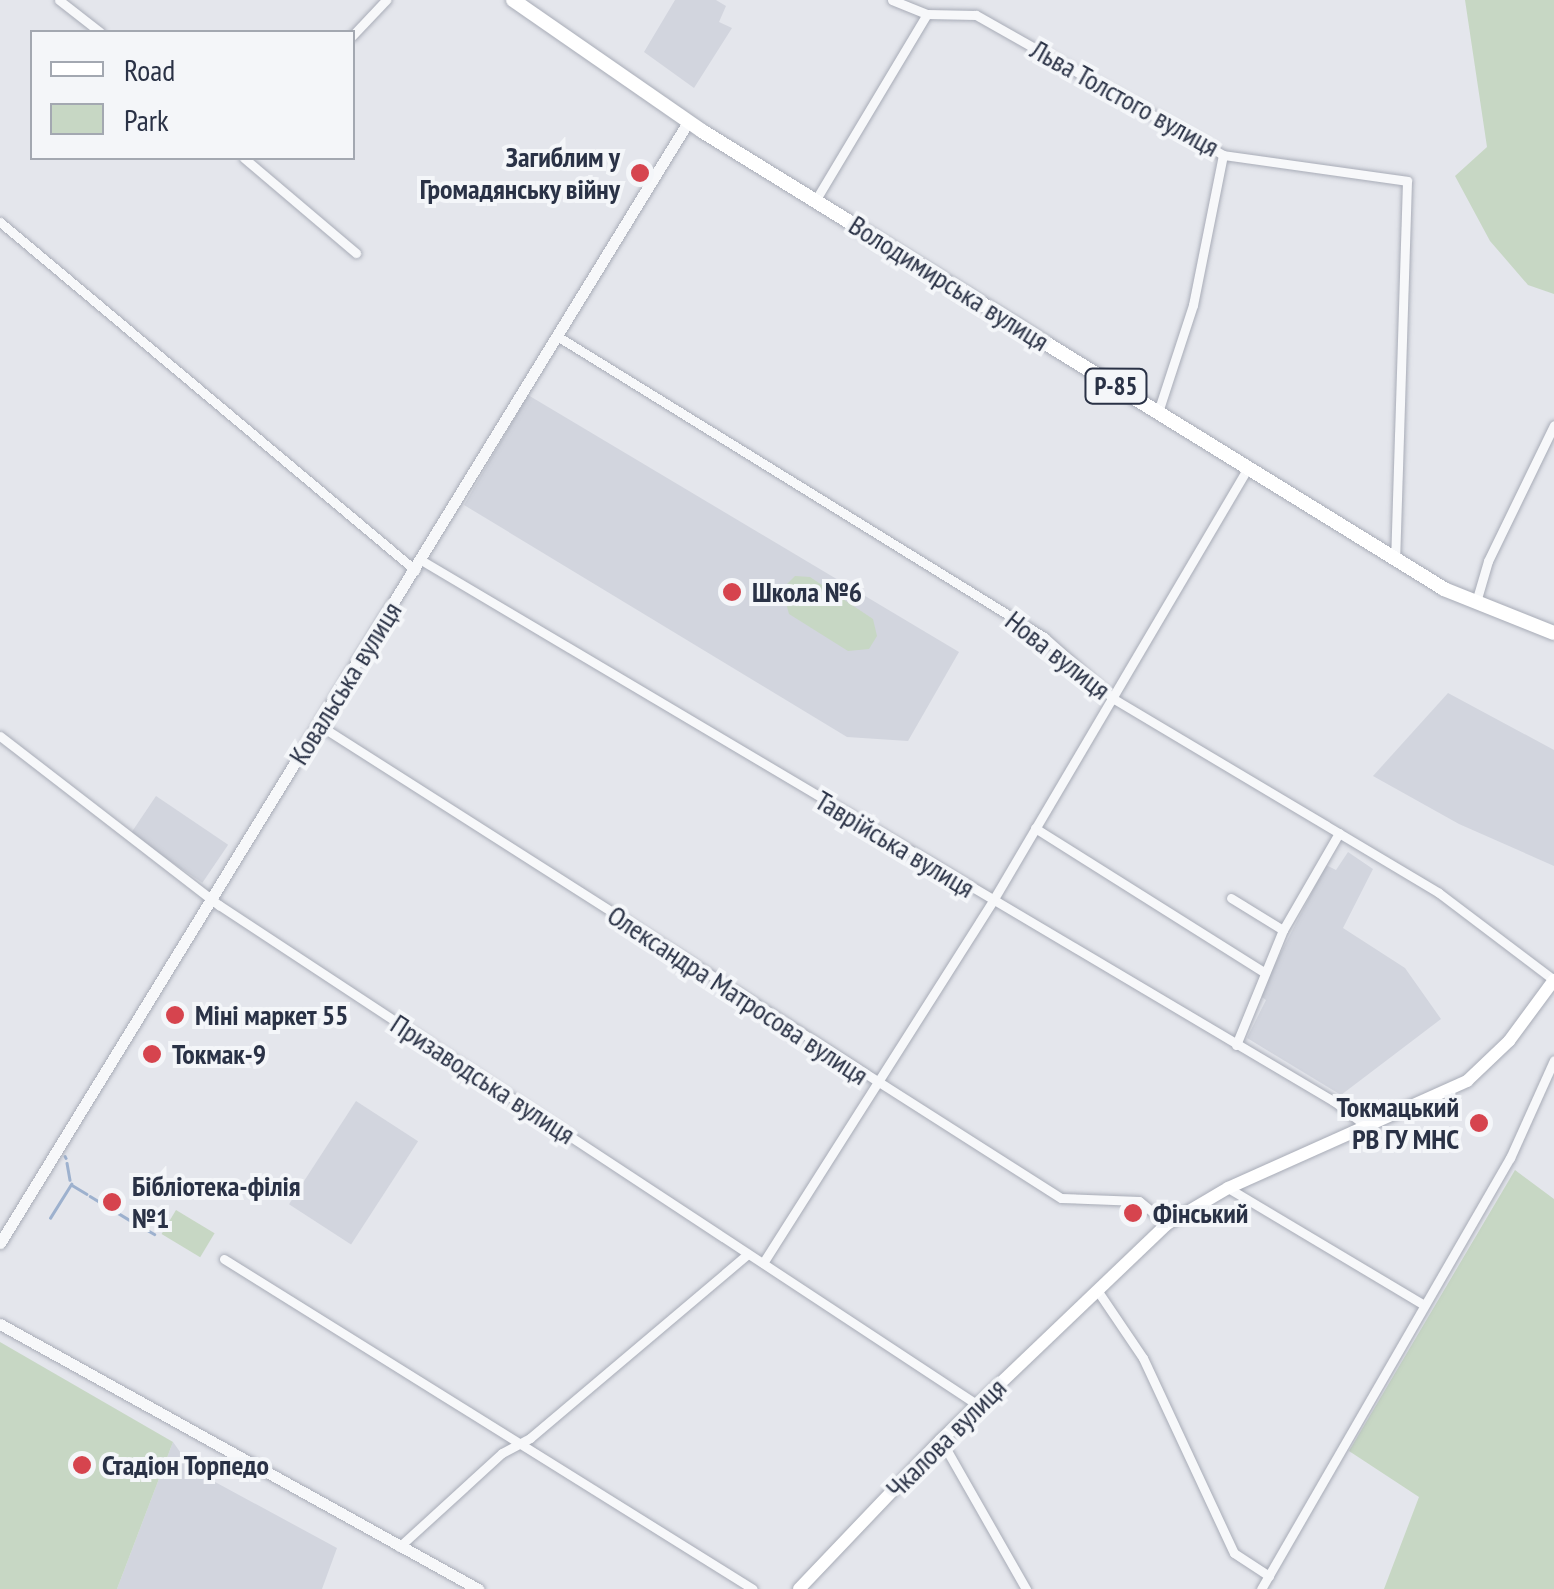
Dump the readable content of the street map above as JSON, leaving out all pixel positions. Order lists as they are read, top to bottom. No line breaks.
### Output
{"streets":{"main road":["Володимирська вулиця","Р-85","Чкалова вулиця"],"street":["Льва Толстого вулиця","Нова вулиця","Ковальська вулиця","Таврійська вулиця","Олександра Матросова вулиця","Призаводська вулиця"]},"crossings":[["Льва Толстого вулиця","Володимирська вулиця"],["Володимирська вулиця","Ковальська вулиця"],["Нова вулиця","Ковальська вулиця"],["Нова вулиця","Чкалова вулиця"],["Ковальська вулиця","Таврійська вулиця"],["Ковальська вулиця","Олександра Матросова вулиця"],["Ковальська вулиця","Призаводська вулиця"],["Таврійська вулиця","Чкалова вулиця"],["Олександра Матросова вулиця","Чкалова вулиця"],["Призаводська вулиця","Чкалова вулиця"]],"places":["Загиблим у Громадянську війну","Школа №6","Міні маркет 55","Токмак-9","Токмацький РВ ГУ МНС","Бібліотека-філія №1","Фінський","Стадіон Торпедо"],"legend":["Road","Park"]}
